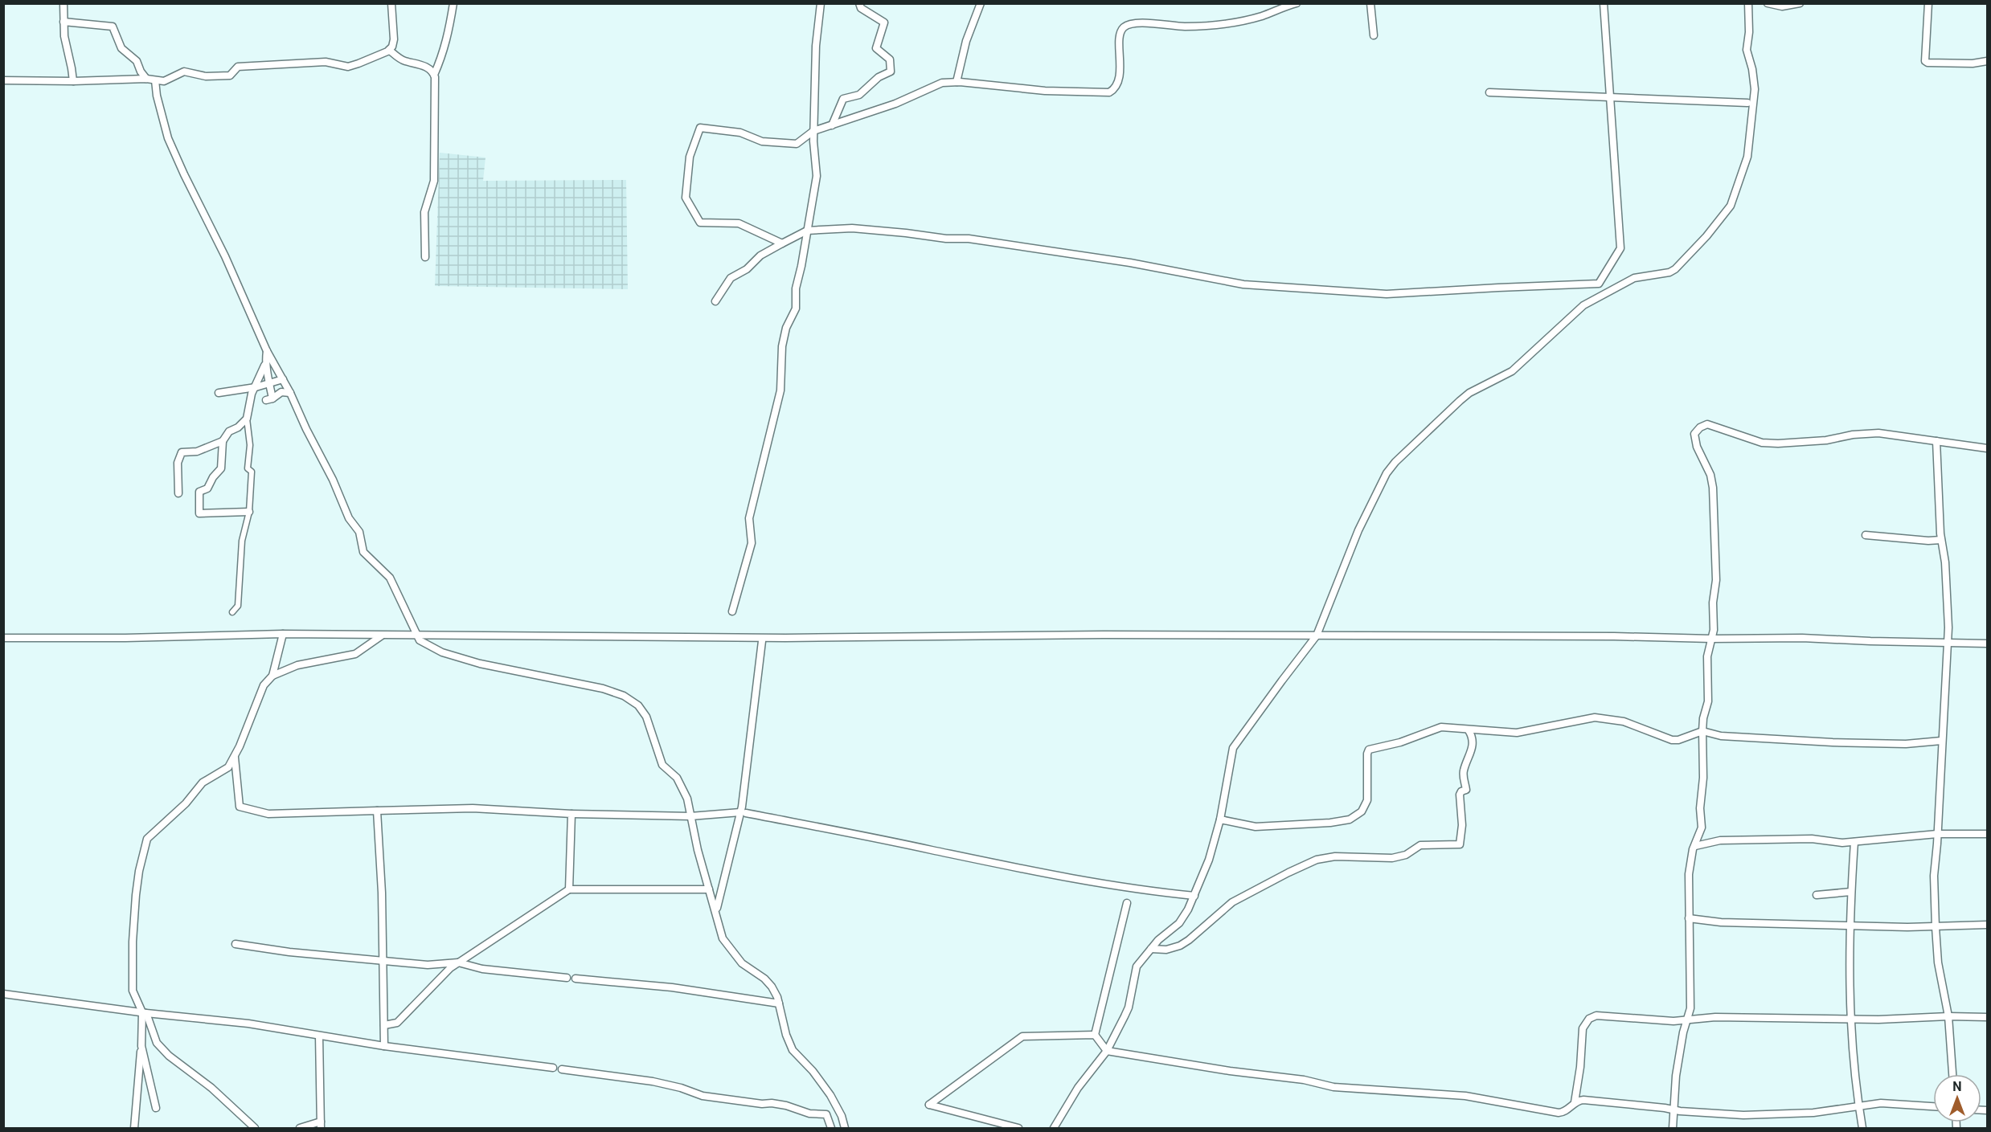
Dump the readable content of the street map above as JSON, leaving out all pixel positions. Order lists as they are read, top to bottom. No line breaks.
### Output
{"north":"top"}
